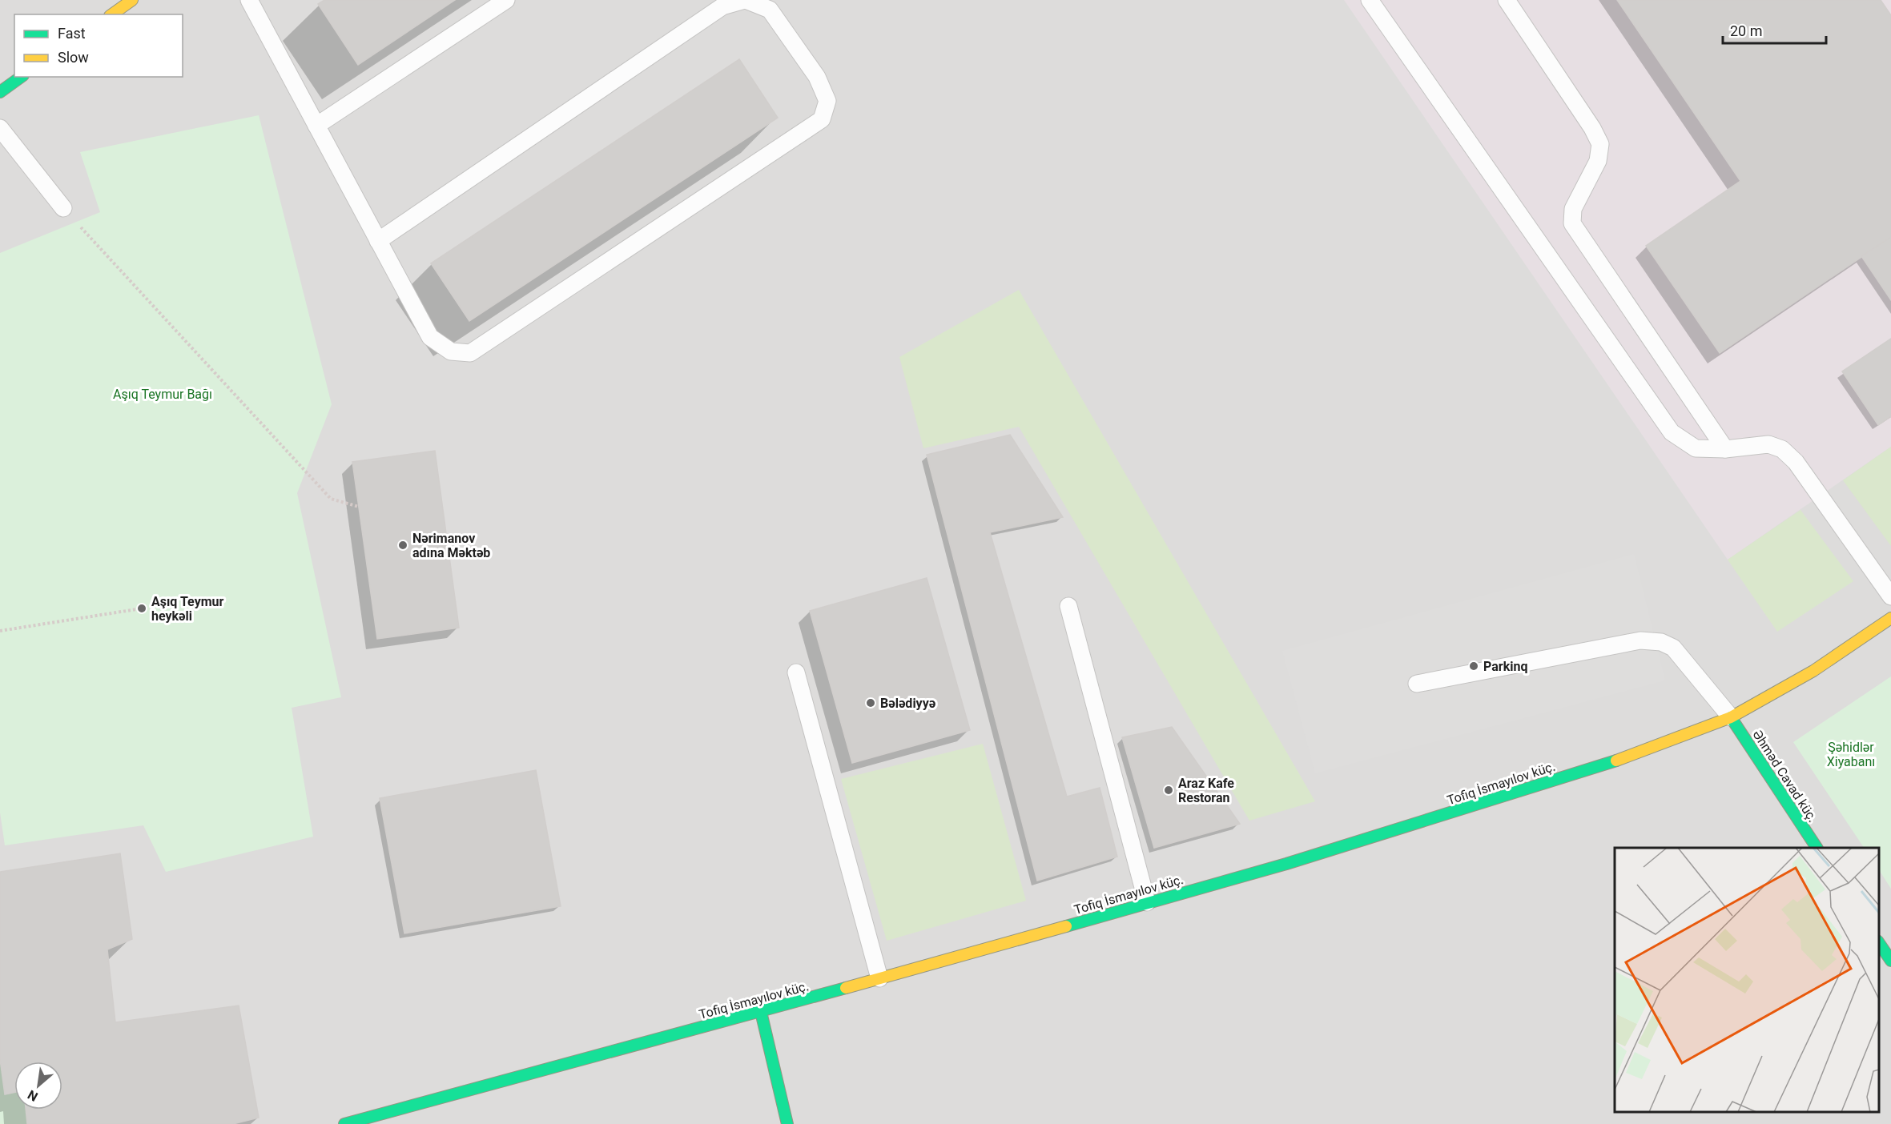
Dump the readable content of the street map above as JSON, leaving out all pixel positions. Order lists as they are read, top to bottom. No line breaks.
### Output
{"streets":{"street":["Əhməd Cavad küç.","Tofiq İsmayılov küç."]},"crossings":[["Əhməd Cavad küç.","Tofiq İsmayılov küç."]],"parks":["Aşıq Teymur Bağı","Şəhidlər Xiyabanı"],"places":["Nərimanov adına Məktəb","Aşıq Teymur heykəli","Parkinq","Bələdiyyə","Araz Kafe Restoran"],"legend":["Fast","Slow"],"scale_bar":"20 m","north":"bottom left"}
